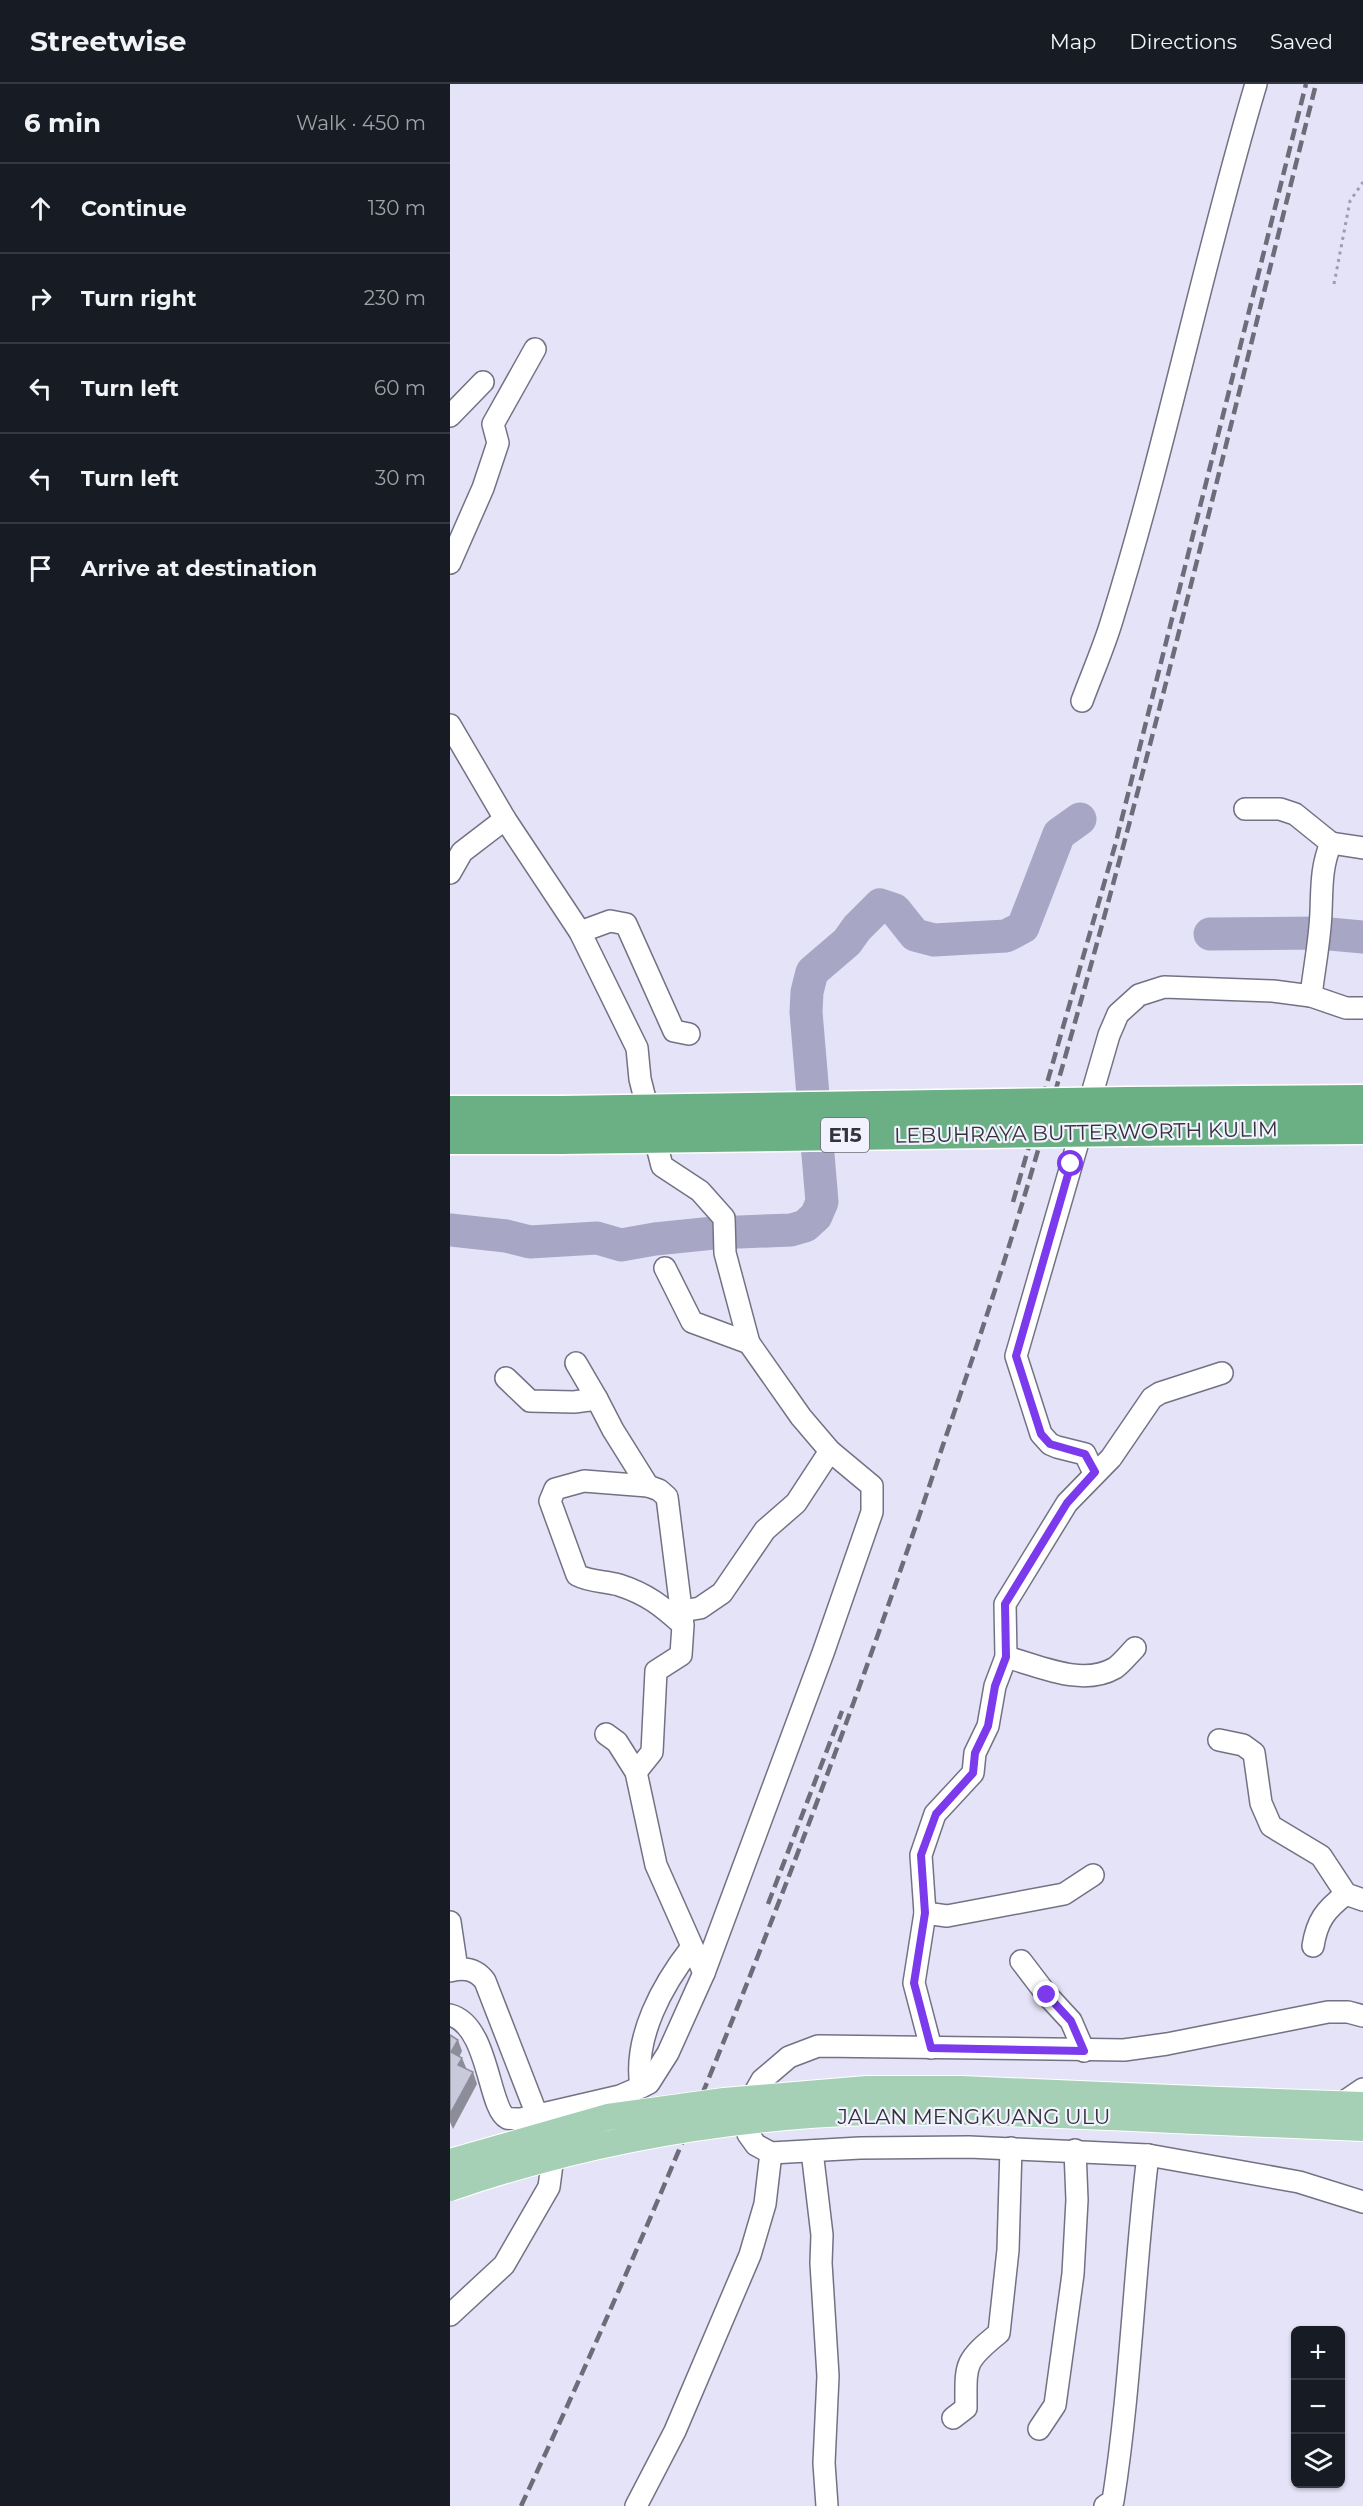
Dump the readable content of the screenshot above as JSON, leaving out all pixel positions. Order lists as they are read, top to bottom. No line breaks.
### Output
{"streets":{"highway":["LEBUHRAYA BUTTERWORTH KULIM","E15"],"main road":["JALAN MENGKUANG ULU"]},"page":{"header":"Streetwise","nav":["Map","Directions","Saved"],"heading":["6 min","Walk · 450 m"],"list":[["Continue","130 m"],["Turn right","230 m"],["Turn left","60 m"],["Turn left","30 m"],"Arrive at destination"],"map_buttons":["+","−"]}}
